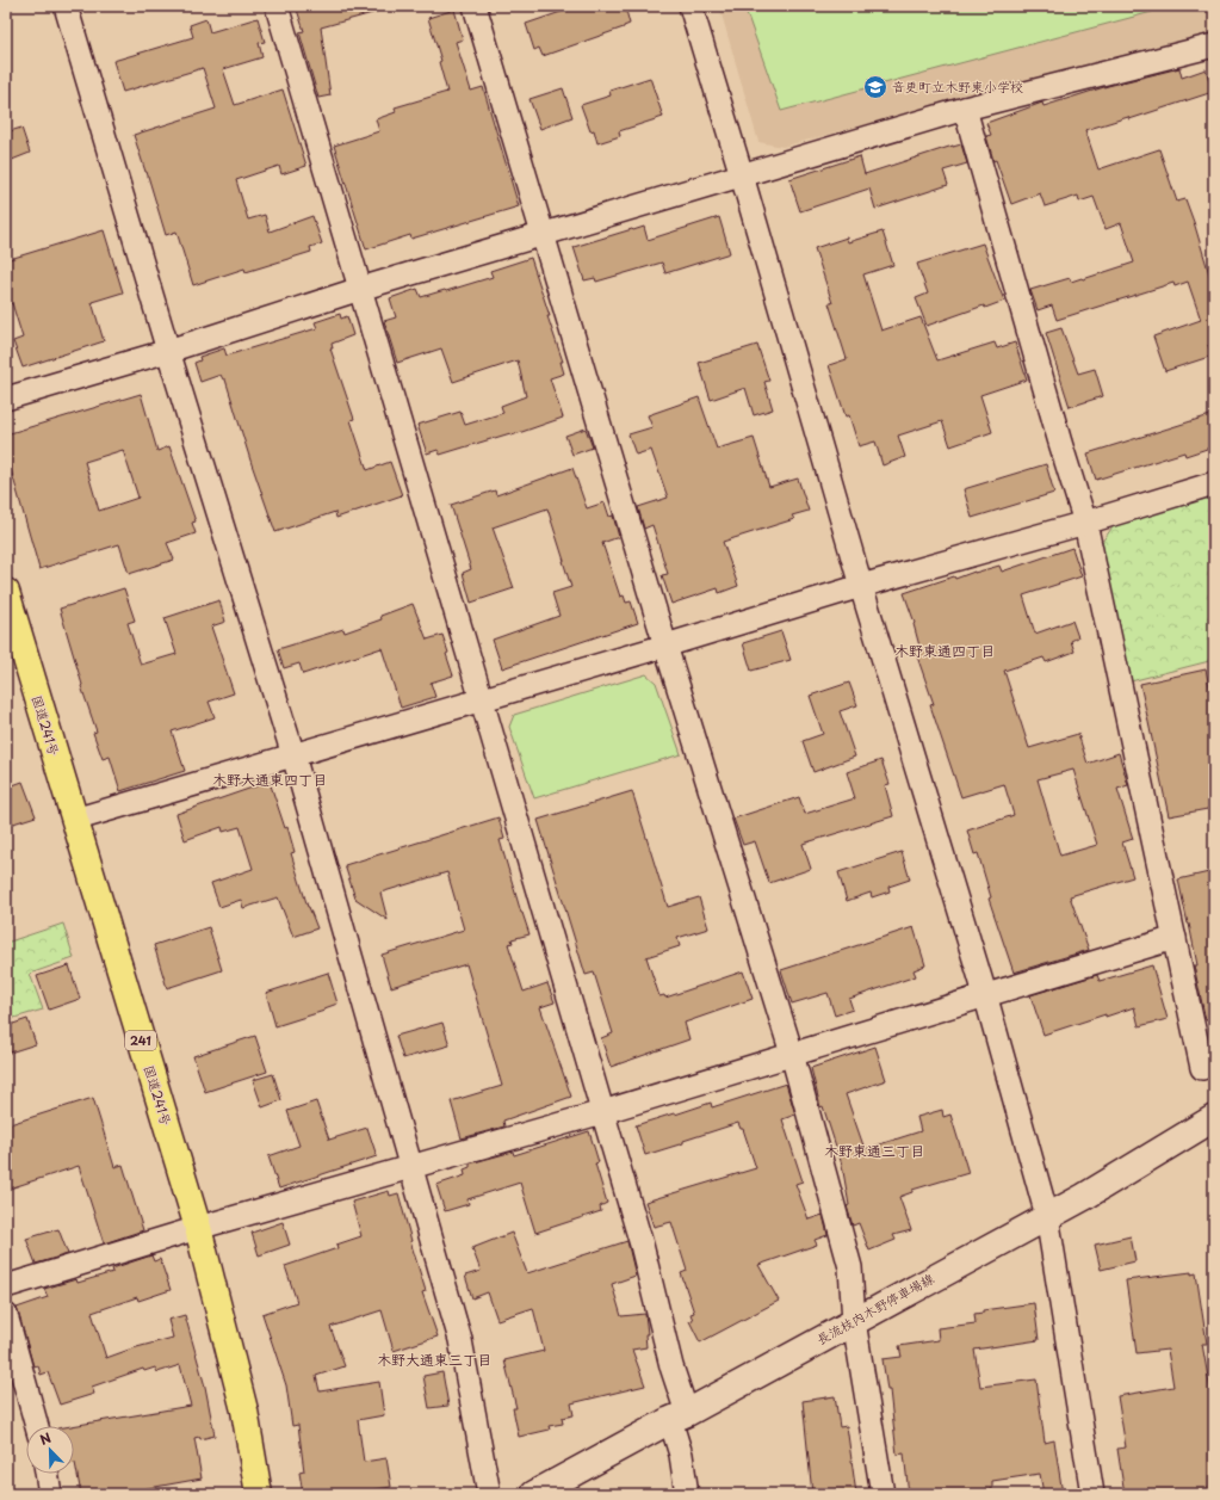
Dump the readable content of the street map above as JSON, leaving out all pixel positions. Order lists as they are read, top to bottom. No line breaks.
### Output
{"streets":{"highway":["国道241号","241"],"main road":["長流枝内木野停車場線"]},"districts":["木野東通四丁目","木野大通東四丁目","木野東通三丁目","木野大通東三丁目"],"places":{"school or university":["音更町立木野東小学校"]},"north":"top left"}
